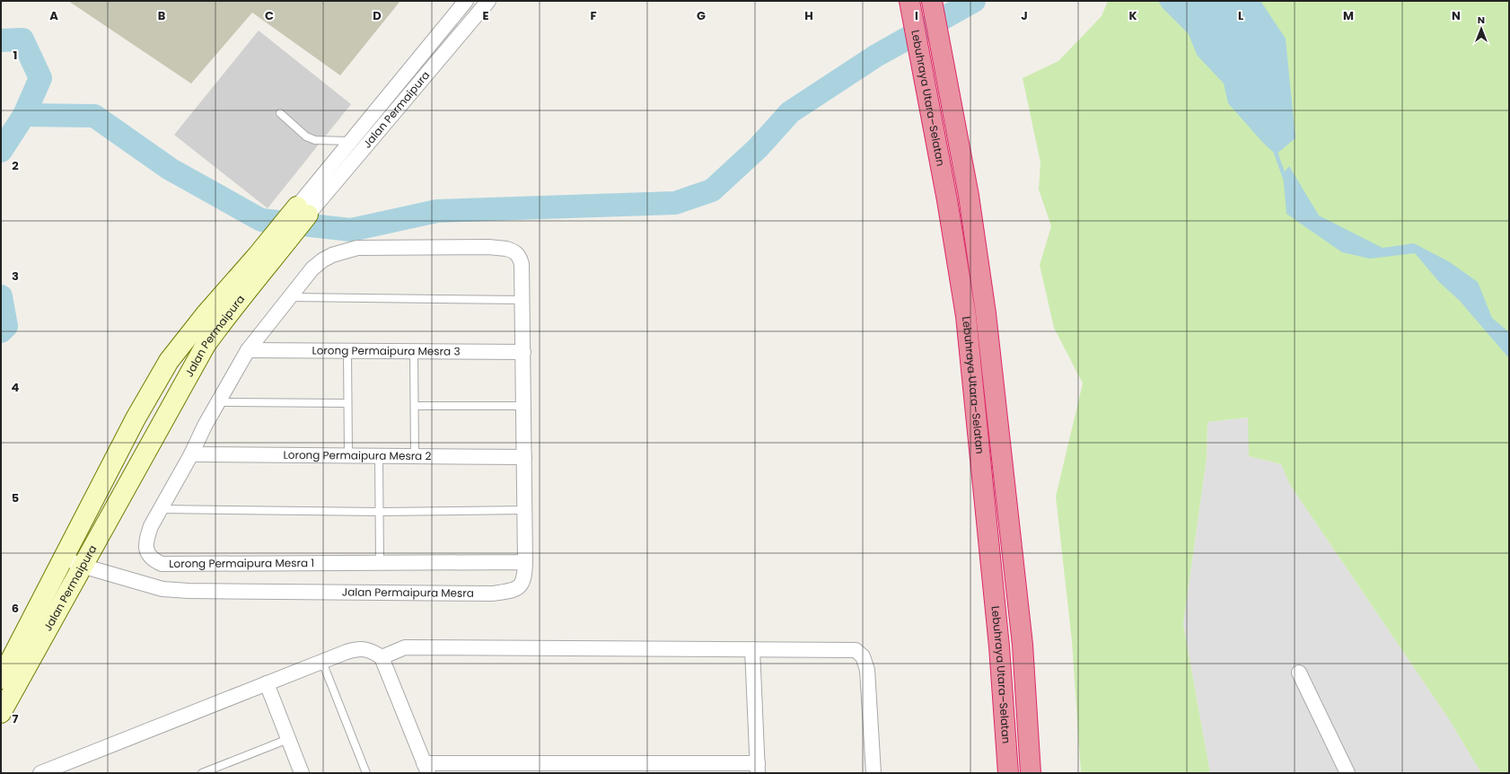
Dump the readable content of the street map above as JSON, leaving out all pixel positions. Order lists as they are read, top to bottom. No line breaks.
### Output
{"streets":{"highway":["Lebuhraya Utara–Selatan"],"main road":["Jalan Permaipura"],"street":["Lorong Permaipura Mesra 3","Lorong Permaipura Mesra 2","Lorong Permaipura Mesra 1","Jalan Permaipura Mesra"]},"crossings":[["Jalan Permaipura","Jalan Permaipura Mesra"],["Lorong Permaipura Mesra 3","Lorong Permaipura Mesra 1"],["Lorong Permaipura Mesra 3","Jalan Permaipura Mesra"],["Lorong Permaipura Mesra 2","Lorong Permaipura Mesra 1"],["Lorong Permaipura Mesra 2","Jalan Permaipura Mesra"],["Lorong Permaipura Mesra 1","Jalan Permaipura Mesra"]],"north":"top","grid":{"columns":["A","B","C","D","E","F","G","H","I","J","K","L","M","N"],"rows":["1","2","3","4","5","6","7"]}}
